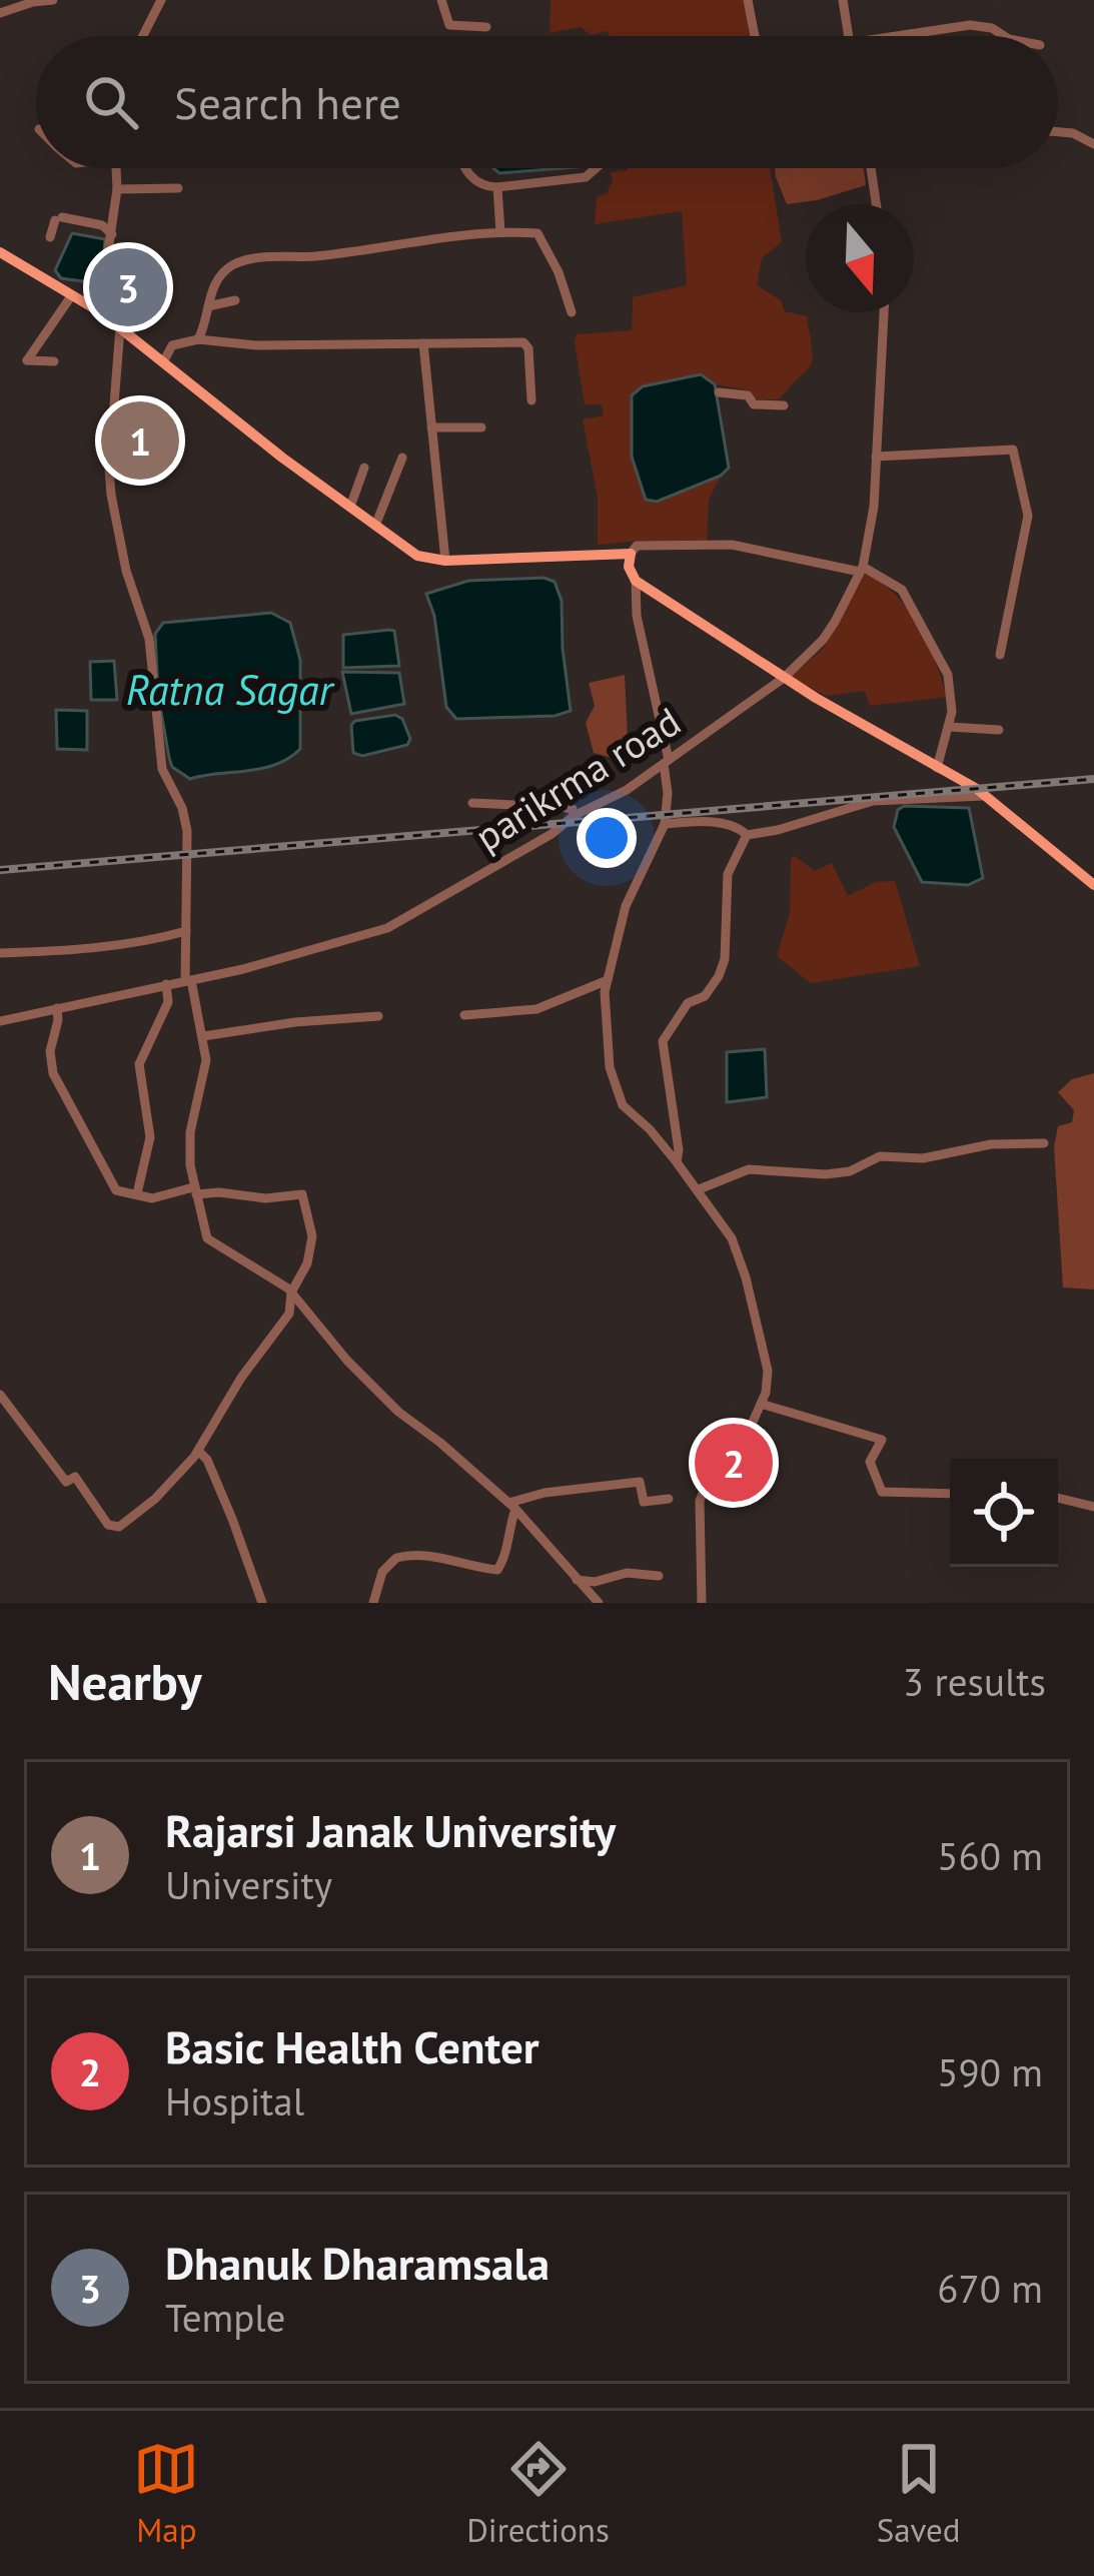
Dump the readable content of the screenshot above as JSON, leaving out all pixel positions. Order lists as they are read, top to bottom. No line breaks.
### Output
{"streets":{"street":["parikrma road"]},"water":["Ratna Sagar"],"north":"bottom","page":{"search":"Search here","pins":["3","1","2"],"heading":["Nearby","3 results"],"list":[{"mark":"1","name":"Rajarsi Janak University","note":"University","value":"560 m"},{"mark":"2","name":"Basic Health Center","note":"Hospital","value":"590 m"},{"mark":"3","name":"Dhanuk Dharamsala","note":"Temple","value":"670 m"}],"nav":["Map","Directions","Saved"]}}
